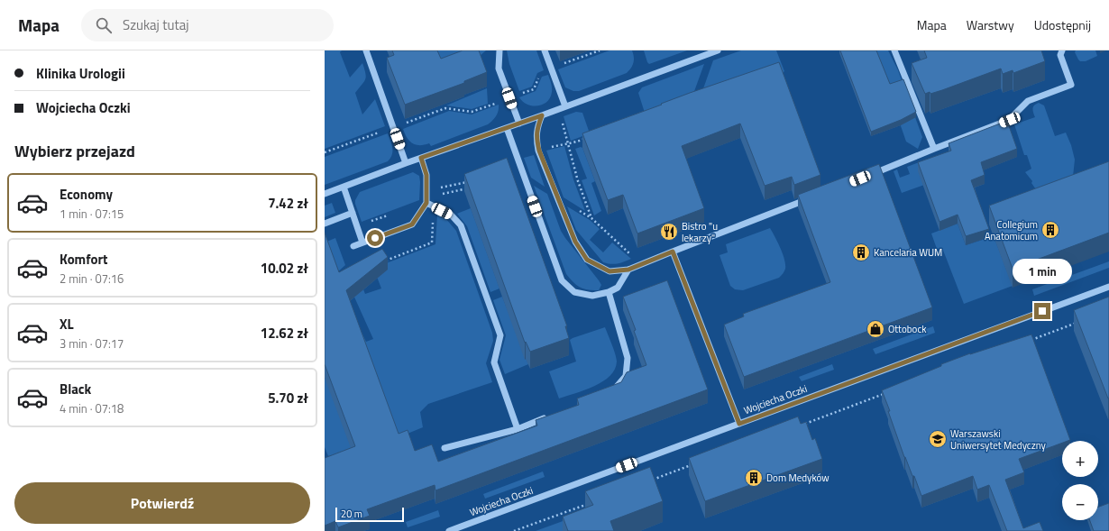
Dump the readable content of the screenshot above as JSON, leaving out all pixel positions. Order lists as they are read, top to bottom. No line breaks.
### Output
{"streets":{"street":["Wojciecha Oczki"]},"places":{"building":["Collegium Anatomicum","Kancelaria WUM","Dom Medyków"],"restaurant":["Bistro \"u lekarzy\""],"shop":["Ottobock"],"school or university":["Warszawski Uniwersytet Medyczny"]},"scale_bar":"20 m","page":{"header":"Mapa","search":"Szukaj tutaj","nav":["Mapa","Warstwy","Udostępnij"],"banner":["Klinika Urologii","Wojciecha Oczki"],"heading":"Wybierz przejazd","list":[{"name":"Economy","note":"1 min · 07:15","value":"7.42 zł"},{"name":"Komfort","note":"2 min · 07:16","value":"10.02 zł"},{"name":"XL","note":"3 min · 07:17","value":"12.62 zł"},{"name":"Black","note":"4 min · 07:18","value":"5.70 zł"}],"bubble":"1 min","map_buttons":["+","−"],"buttons":"Potwierdź","scale":"20 m"}}
